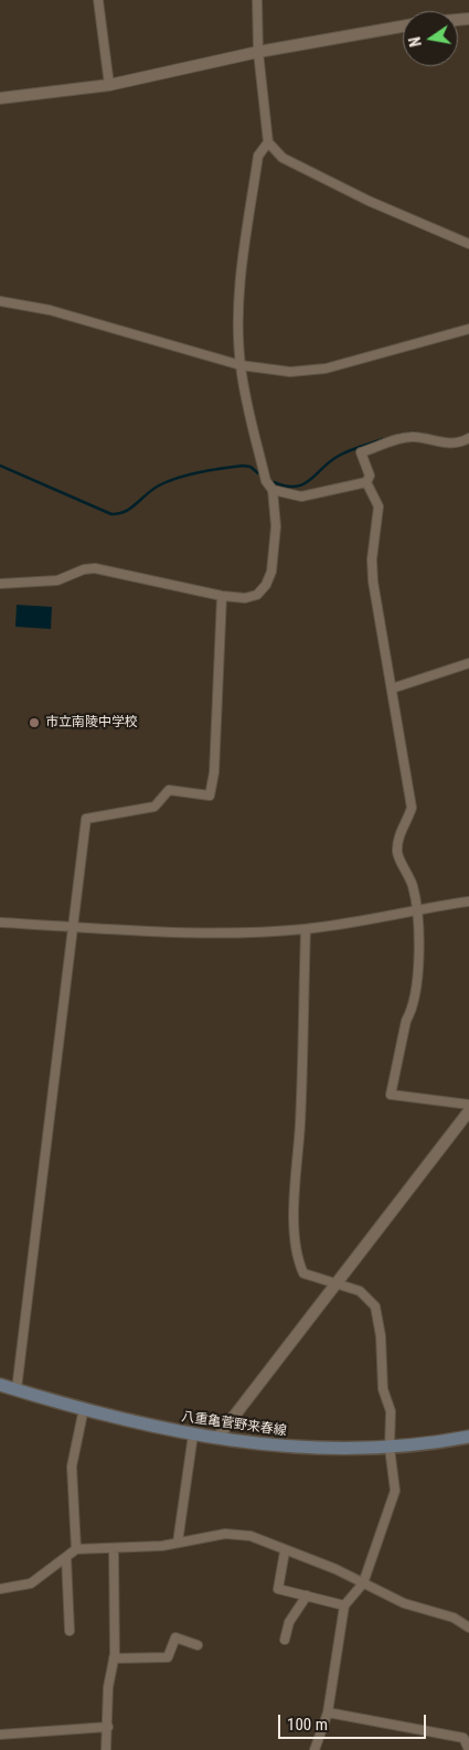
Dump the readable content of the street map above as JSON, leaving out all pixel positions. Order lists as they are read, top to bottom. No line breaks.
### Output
{"streets":{"main road":["八重亀菅野来春線"]},"places":["市立南陵中学校"],"scale_bar":"100 m","north":"left"}
